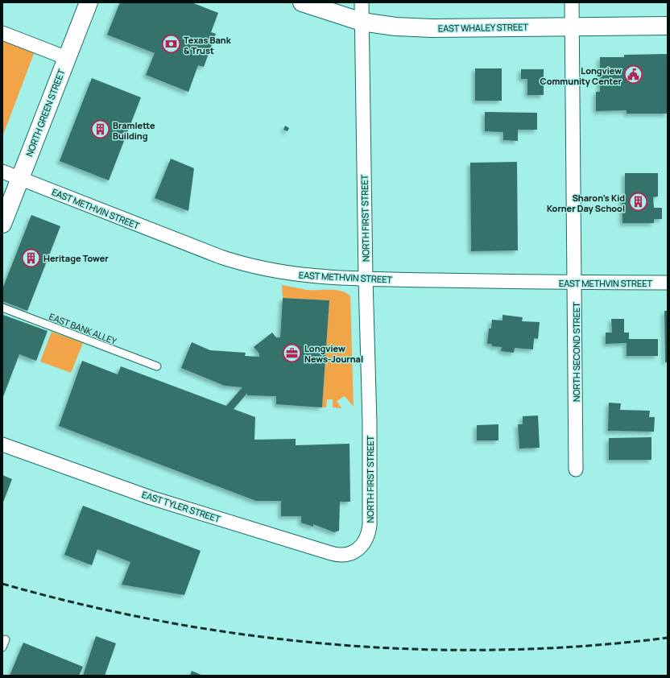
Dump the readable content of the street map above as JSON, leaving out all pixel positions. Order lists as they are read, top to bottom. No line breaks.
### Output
{"streets":{"street":["EAST WHALEY STREET","NORTH GREEN STREET","EAST METHVIN STREET","NORTH FIRST STREET","NORTH SECOND STREET","EAST TYLER STREET"],"lane":["EAST BANK ALLEY"]},"crossings":[["EAST WHALEY STREET","NORTH FIRST STREET"],["EAST WHALEY STREET","NORTH SECOND STREET"],["NORTH GREEN STREET","EAST METHVIN STREET"],["EAST METHVIN STREET","NORTH FIRST STREET"],["EAST METHVIN STREET","NORTH SECOND STREET"],["NORTH FIRST STREET","EAST TYLER STREET"]],"places":{"bank":["Texas Bank & Trust"],"public building":["Longview Community Center"],"building":["Bramlette Building","Sharon's Kid Korner Day School","Heritage Tower"],"office":["Longview News-Journal"]}}
